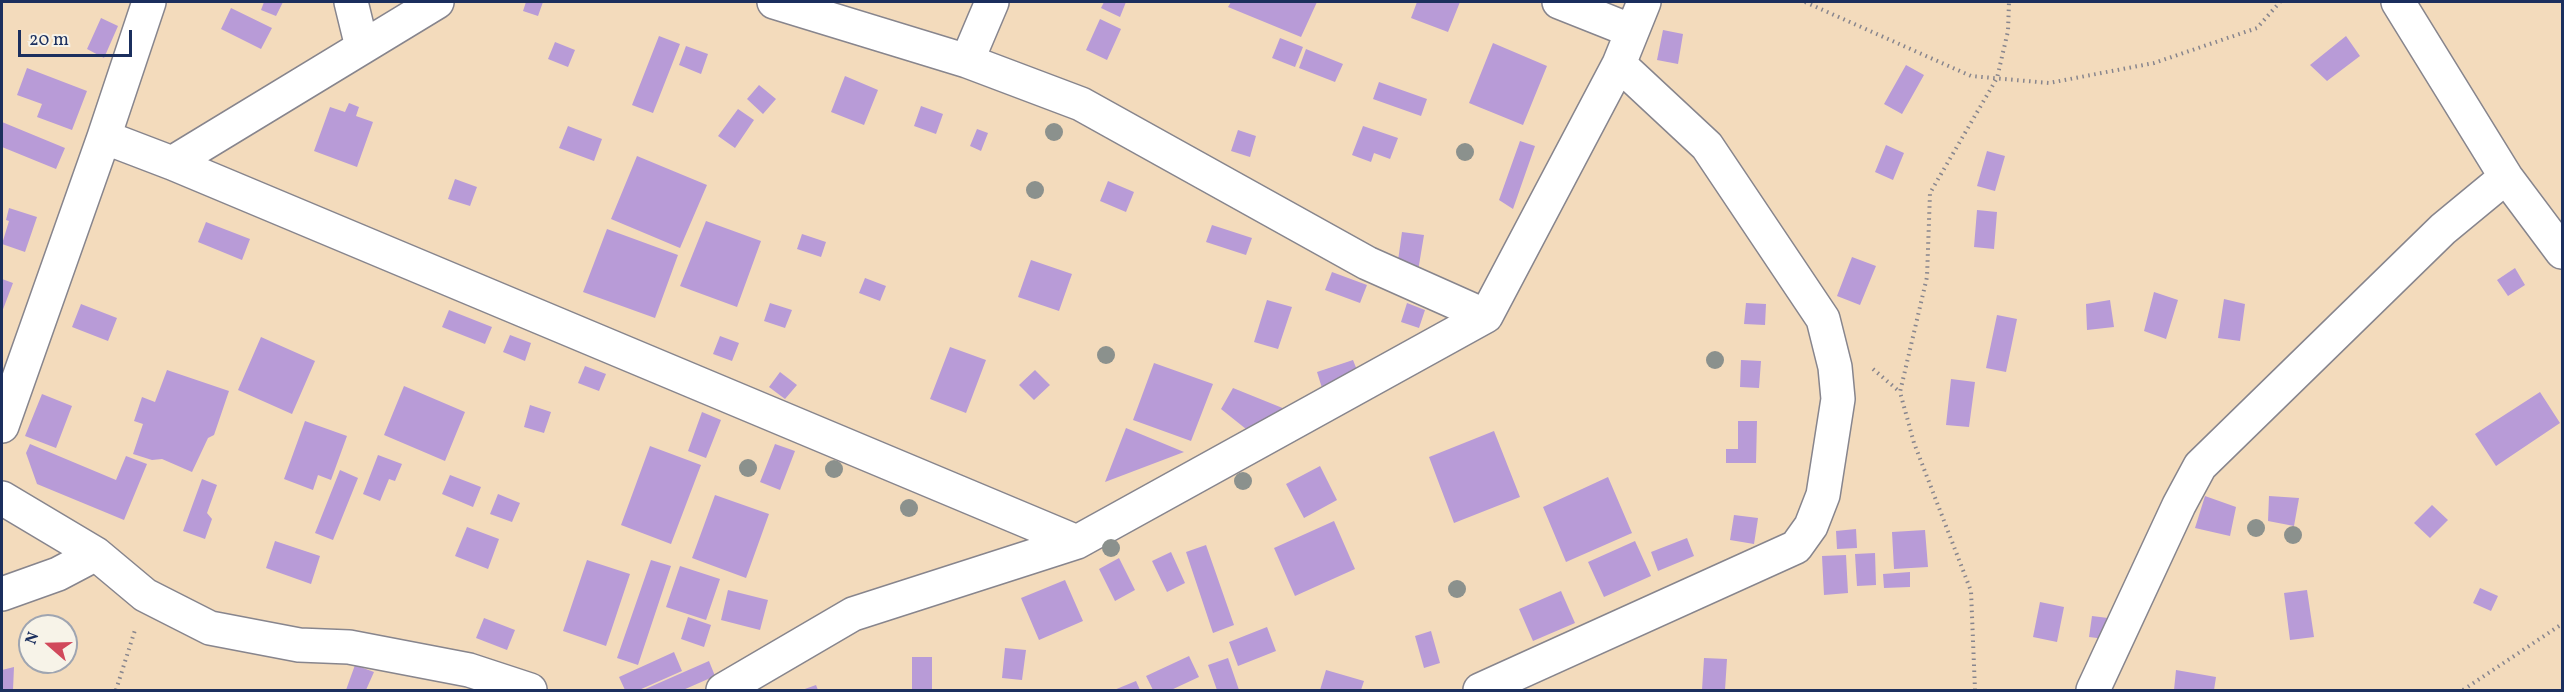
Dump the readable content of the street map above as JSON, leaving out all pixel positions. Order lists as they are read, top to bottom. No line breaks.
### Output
{"scale_bar":"20 m","north":"left"}
